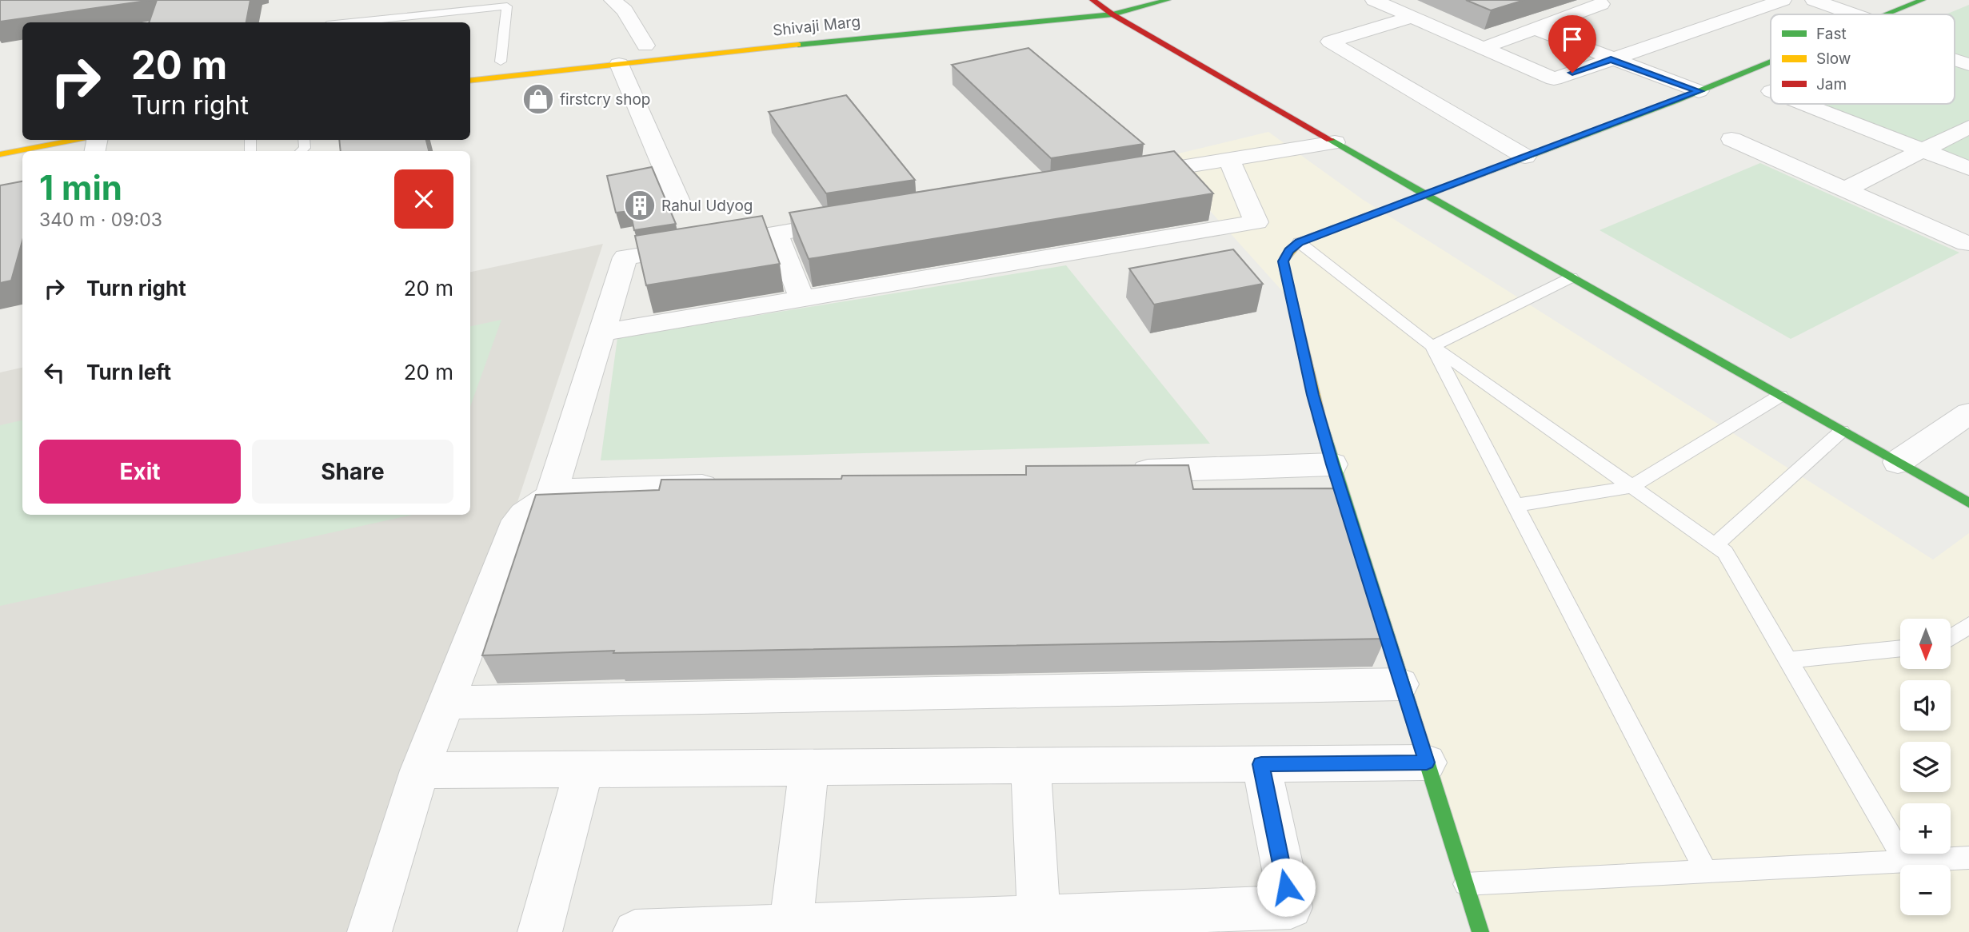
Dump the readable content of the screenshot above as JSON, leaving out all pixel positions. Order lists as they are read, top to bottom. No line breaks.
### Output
{"streets":{"street":["Shivaji Marg"]},"places":{"shop":["firstcry shop"],"building":["Rahul Udyog"]},"legend":["Fast","Slow","Jam"],"north":"bottom","page":{"turn":["20 m","Turn right"],"heading":["1 min","340 m · 09:03"],"list":[{"name":"Turn right","value":"20 m"},{"name":"Turn left","value":"20 m"}],"buttons":["Exit","Share"],"map_buttons":["+","−"]}}
